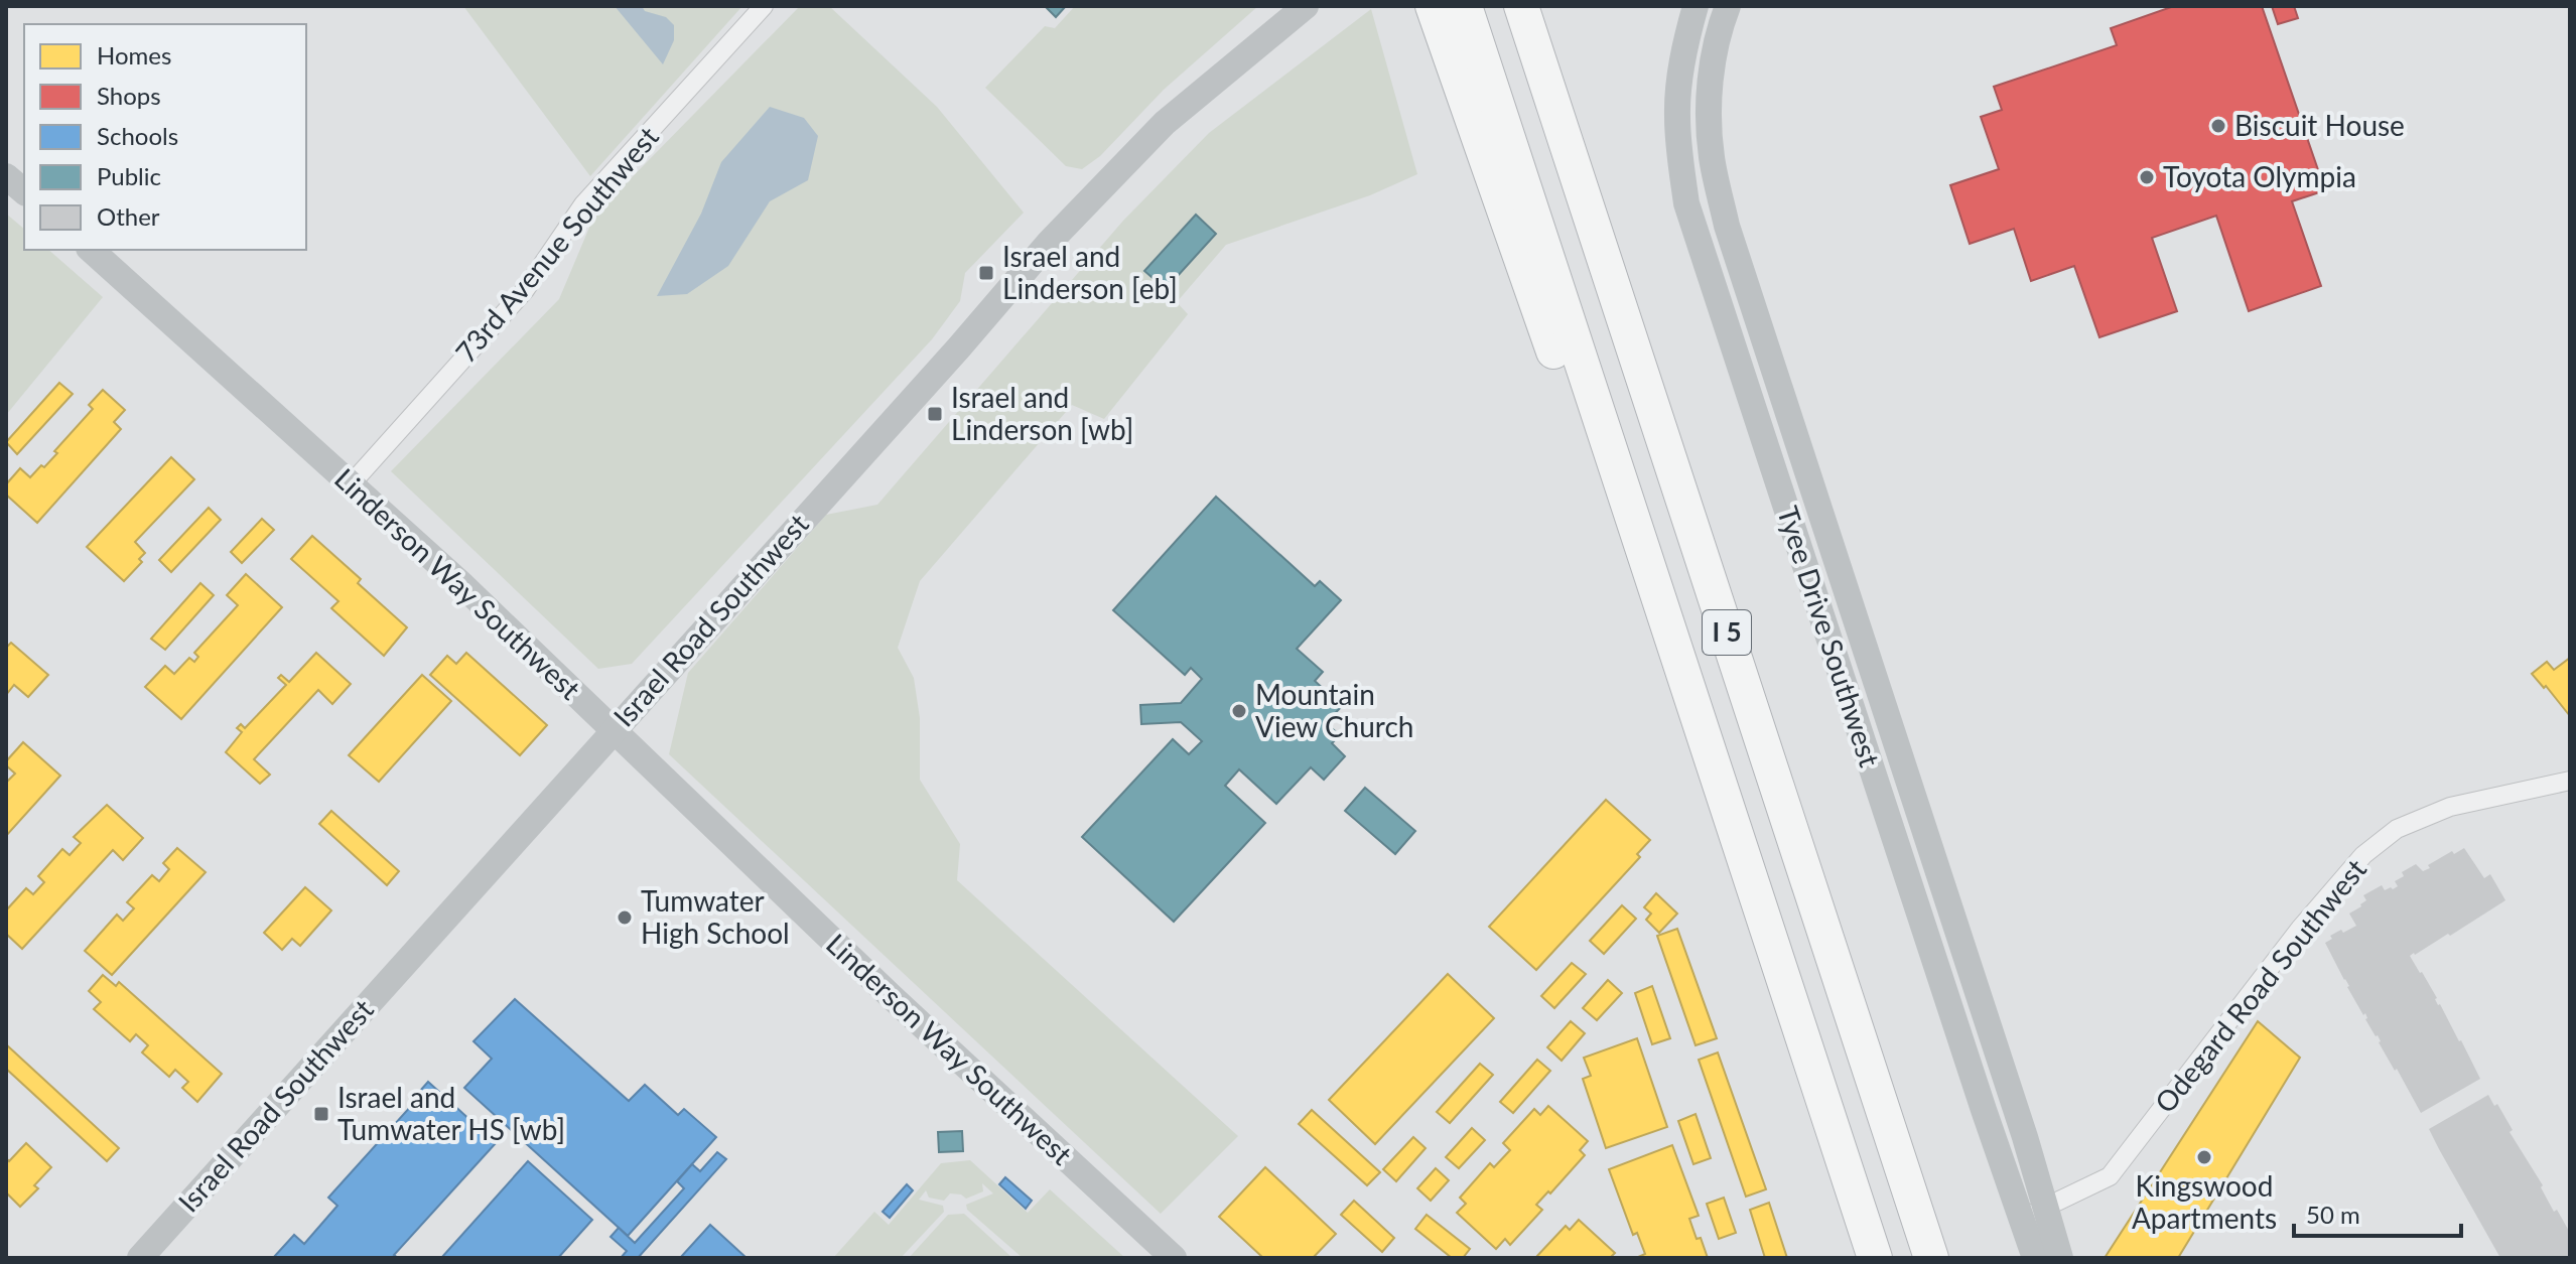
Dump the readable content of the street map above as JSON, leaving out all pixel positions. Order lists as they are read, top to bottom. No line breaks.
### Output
{"streets":{"highway":["I 5"],"street":["73rd Avenue Southwest","Linderson Way Southwest","Israel Road Southwest","Tyee Drive Southwest","Odegard Road Southwest"]},"crossings":[["73rd Avenue Southwest","Linderson Way Southwest"],["Linderson Way Southwest","Israel Road Southwest"],["Tyee Drive Southwest","Odegard Road Southwest"]],"places":{"other":["Biscuit House","Toyota Olympia","Mountain View Church","Tumwater High School","Kingswood Apartments"],"transit":["Israel and Linderson [eb]","Israel and Linderson [wb]","Israel and Tumwater HS [wb]"]},"legend":["Homes","Shops","Schools","Public","Other"],"scale_bar":"50 m"}
